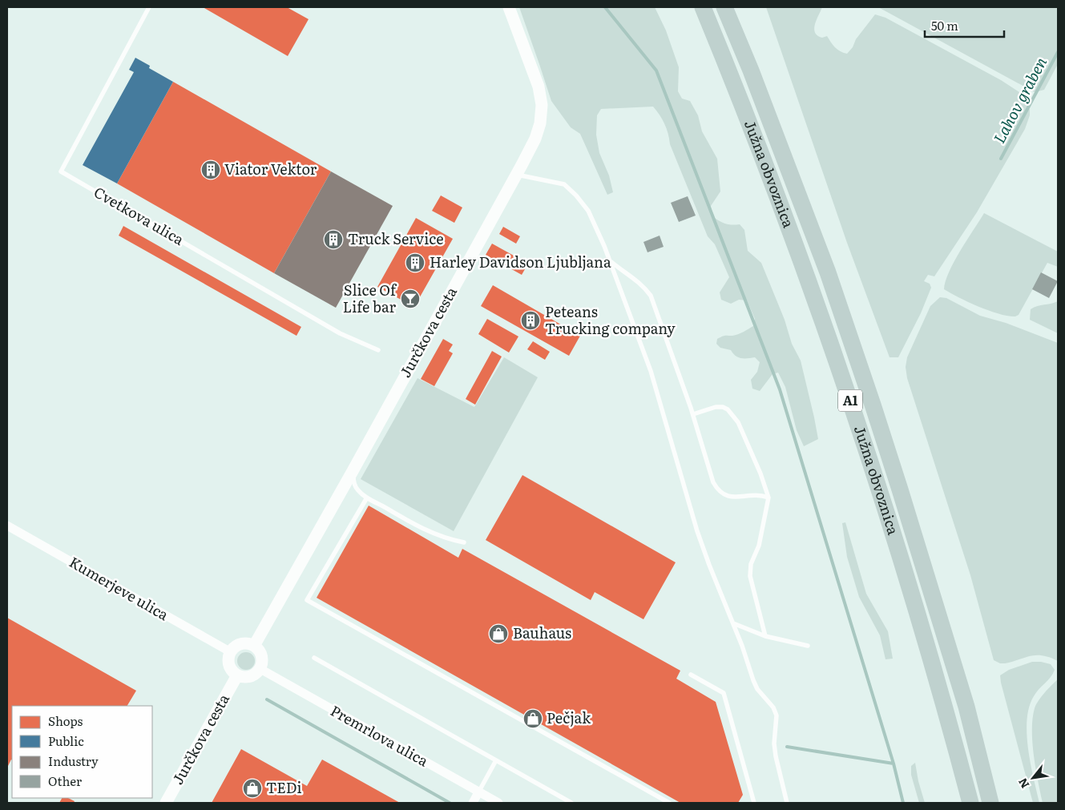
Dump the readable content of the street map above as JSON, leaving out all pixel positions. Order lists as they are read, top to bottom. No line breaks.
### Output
{"streets":{"highway":["Južna obvoznica","A1"],"street":["Jurčkova cesta","Kumerjeve ulica","Premrlova ulica"],"lane":["Cvetkova ulica"]},"crossings":[["Jurčkova cesta","Kumerjeve ulica"],["Jurčkova cesta","Premrlova ulica"],["Kumerjeve ulica","Premrlova ulica"]],"water":["Lahov graben"],"places":{"building":["Viator Vektor","Truck Service","Harley Davidson Ljubljana","Peteans Trucking company"],"bar":["Slice Of Life bar"],"shop":["Bauhaus","Pečjak","TEDi"]},"legend":["Shops","Public","Industry","Other"],"scale_bar":"50 m","north":"bottom left"}
